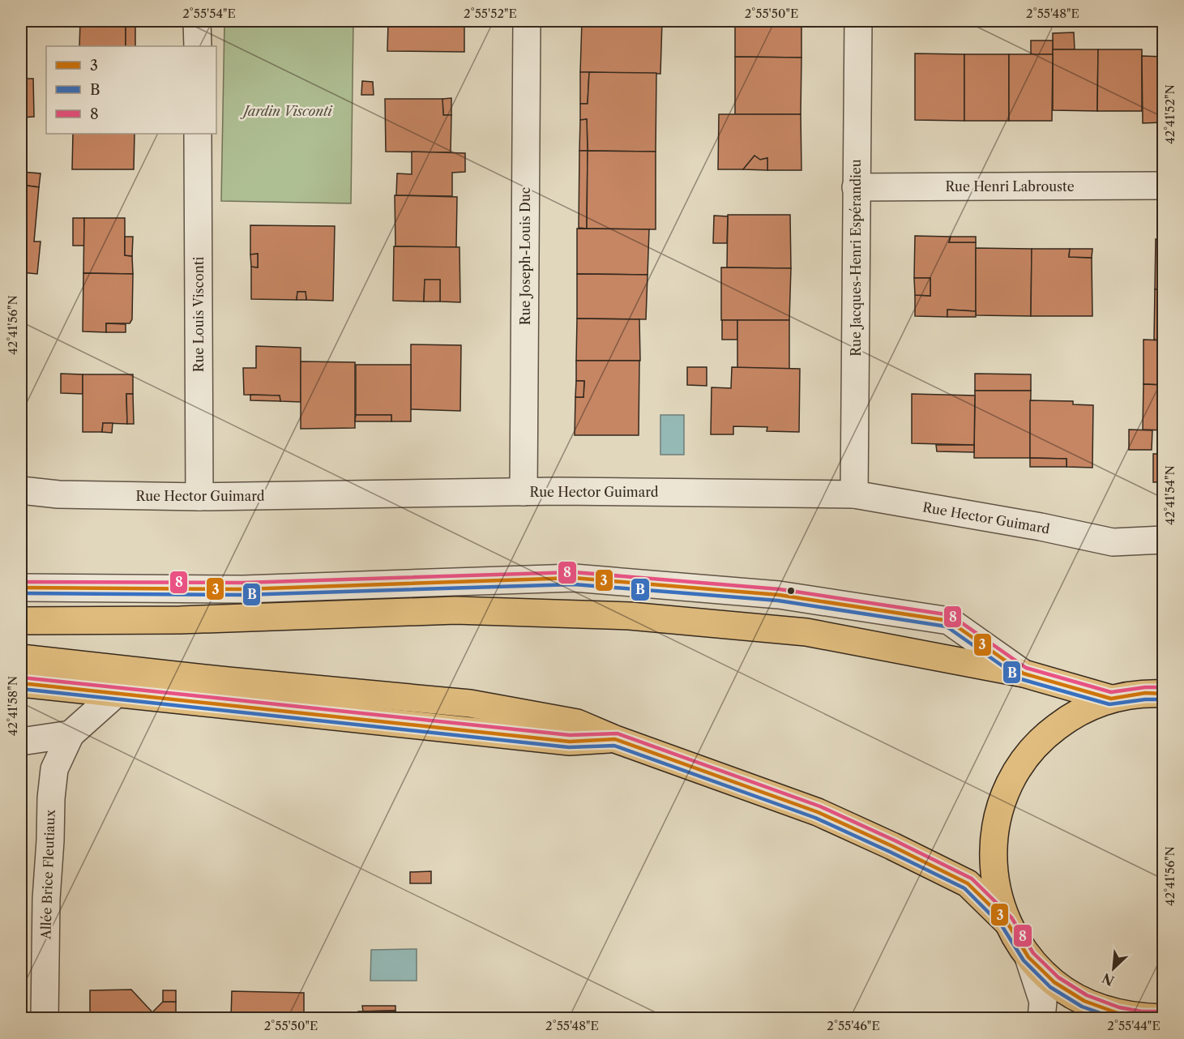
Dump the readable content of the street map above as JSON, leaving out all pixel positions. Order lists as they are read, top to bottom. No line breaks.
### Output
{"streets":{"street":["Rue Henri Labrouste","Rue Joseph-Louis Duc","Rue Jacques-Henri Espérandieu","Rue Louis Visconti","Rue Hector Guimard","Allée Brice Fleutiaux"]},"crossings":[["Rue Henri Labrouste","Rue Jacques-Henri Espérandieu"],["Rue Joseph-Louis Duc","Rue Hector Guimard"],["Rue Jacques-Henri Espérandieu","Rue Hector Guimard"],["Rue Louis Visconti","Rue Hector Guimard"]],"parks":["Jardin Visconti"],"lines":["transit line 8","transit line 3","transit line B"],"legend":["3","B","8"],"north":"bottom left","coordinates":["2°55'54\"E","2°55'52\"E","2°55'50\"E","2°55'48\"E","42°41'52\"N","42°41'56\"N","42°41'54\"N","42°41'58\"N","2°55'46\"E","2°55'44\"E"]}
